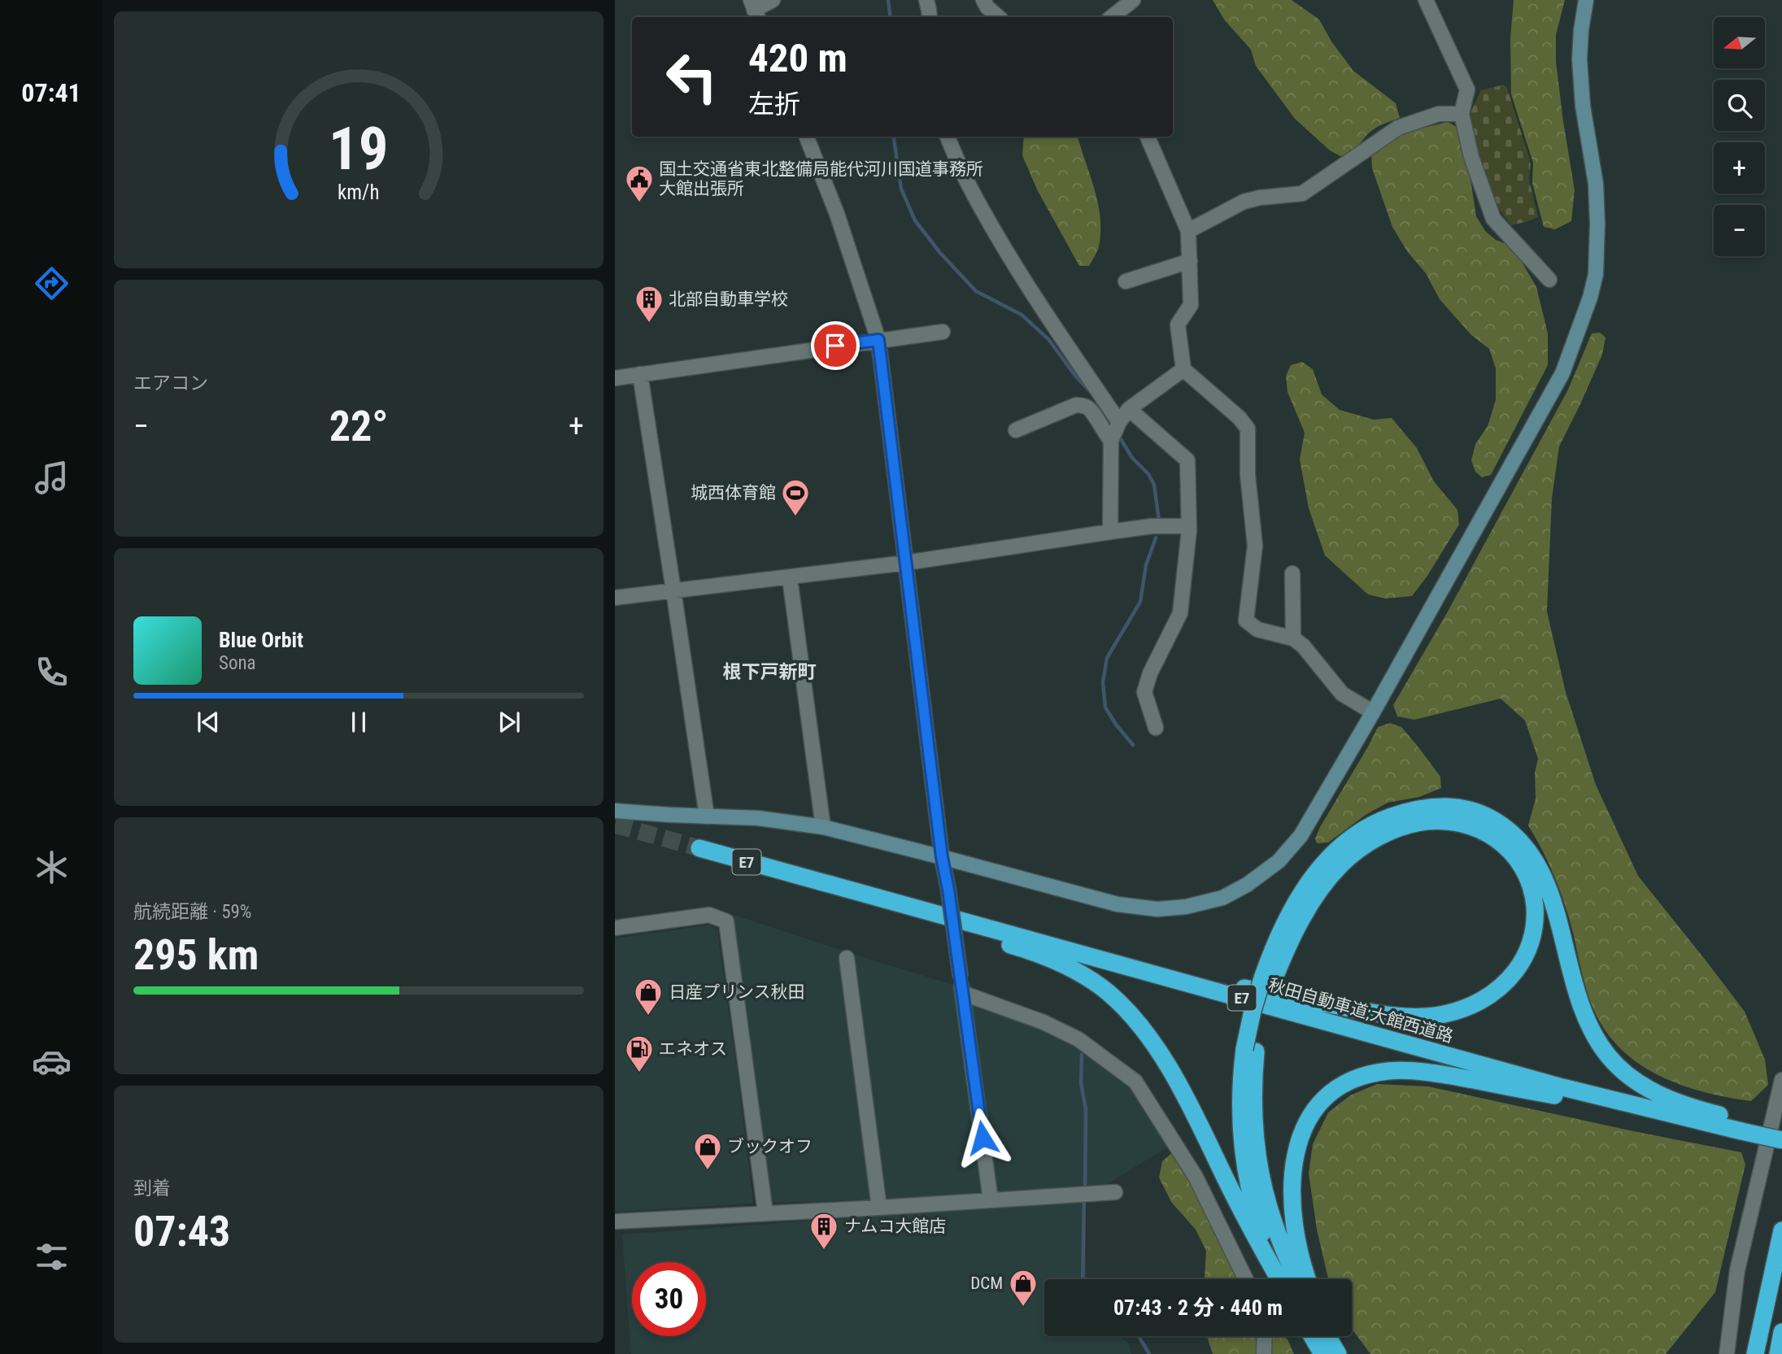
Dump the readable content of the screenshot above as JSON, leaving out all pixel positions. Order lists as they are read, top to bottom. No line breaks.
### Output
{"streets":{"highway":["E7","秋田自動車道;大館西道路"]},"districts":["根下戸新町"],"places":{"public building":["国土交通省東北整備局能代河川国道事務所 大館出張所"],"building":["北部自動車学校","ナムコ大館店"],"sports":["城西体育館"],"shop":["日産プリンス秋田","ブックオフ","DCM"],"fuel station":["エネオス"]},"north":"left","page":{"tabs":"07:41","map_buttons":["+","−"],"turn":["420 m","左折"],"tile":["エアコン",["航続距離 · 59%","295 km"],["到着","07:43"]],"heat":["−","22°","+"],"song":["Blue Orbit","Sona"],"limit":"30","trip":"07:43 · 2 分 · 440 m","gauge":["19","km/h"]}}
